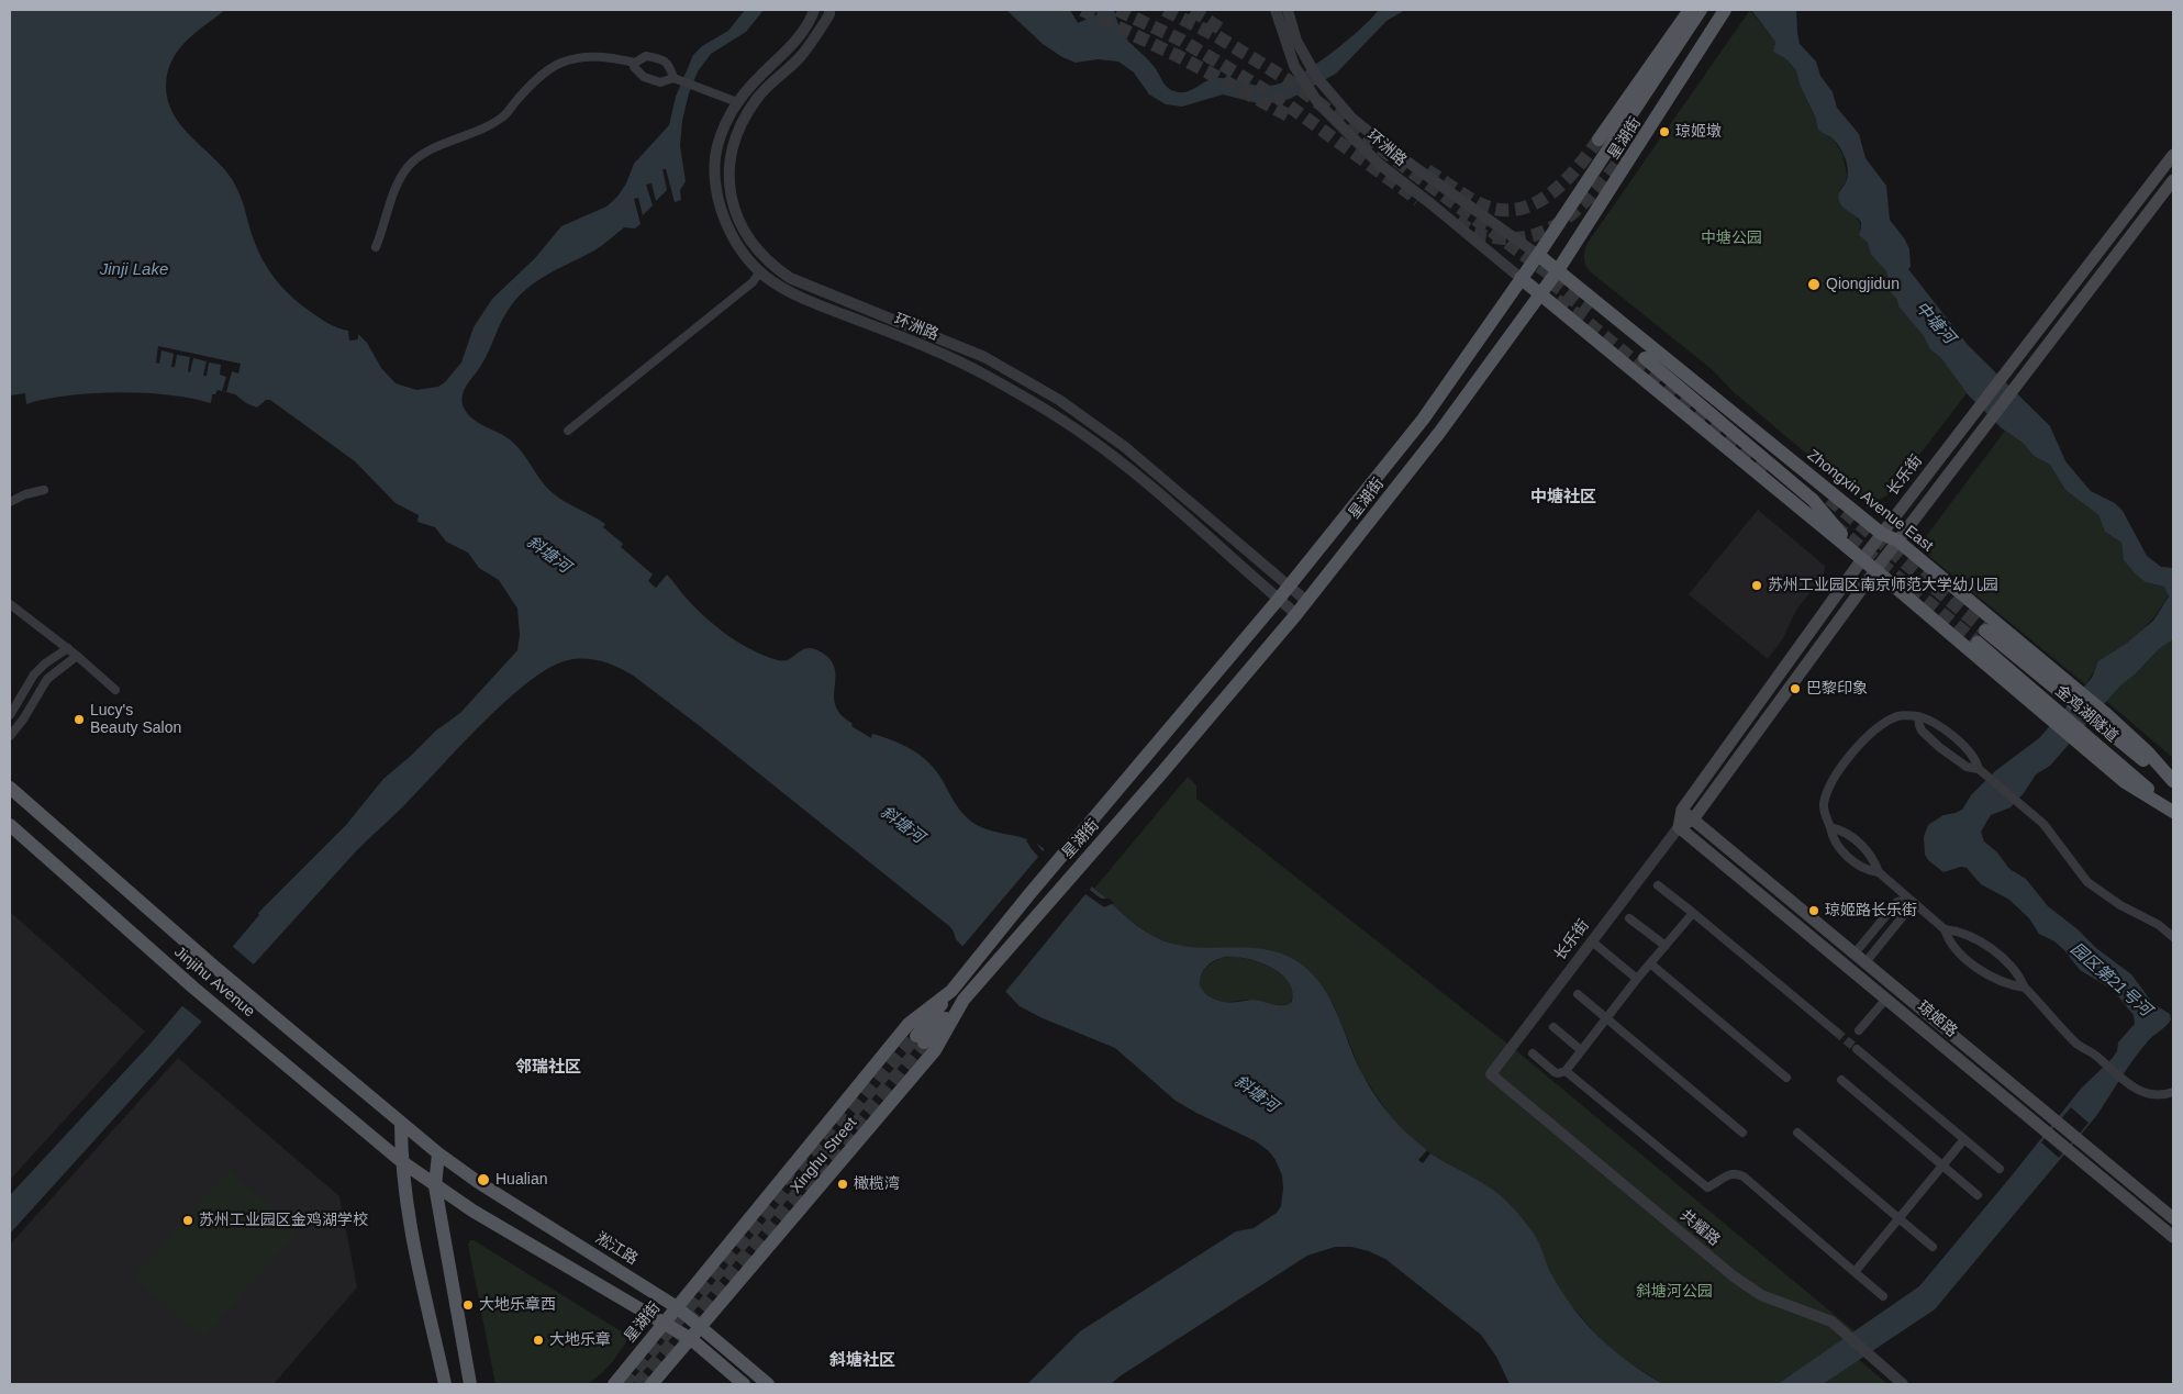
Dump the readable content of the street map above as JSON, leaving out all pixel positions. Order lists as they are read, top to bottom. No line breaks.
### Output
{"streets":{"main road":["星湖街","长乐街","Zhongxin Avenue East","金鸡湖隧道","Jinjihu Avenue","琼姬路","Xinghu Street","淞江路"],"street":["环洲路","共耀路"]},"crossings":[["星湖街","环洲路"],["星湖街","Zhongxin Avenue East"],["星湖街","Xinghu Street"],["星湖街","淞江路"],["环洲路","Zhongxin Avenue East"],["长乐街","Zhongxin Avenue East"],["长乐街","琼姬路"],["长乐街","共耀路"],["Zhongxin Avenue East","金鸡湖隧道"],["Jinjihu Avenue","淞江路"],["Xinghu Street","淞江路"]],"districts":["中塘社区","邻瑞社区","斜塘社区"],"water":["Jinji Lake","中塘河","斜塘河","园区第21号河"],"parks":["中塘公园","斜塘河公园"],"places":["琼姬墩","Qiongjidun","苏州工业园区南京师范大学幼儿园","巴黎印象","Lucy's Beauty Salon","琼姬路长乐街","Hualian","橄榄湾","苏州工业园区金鸡湖学校","大地乐章西","大地乐章"]}
